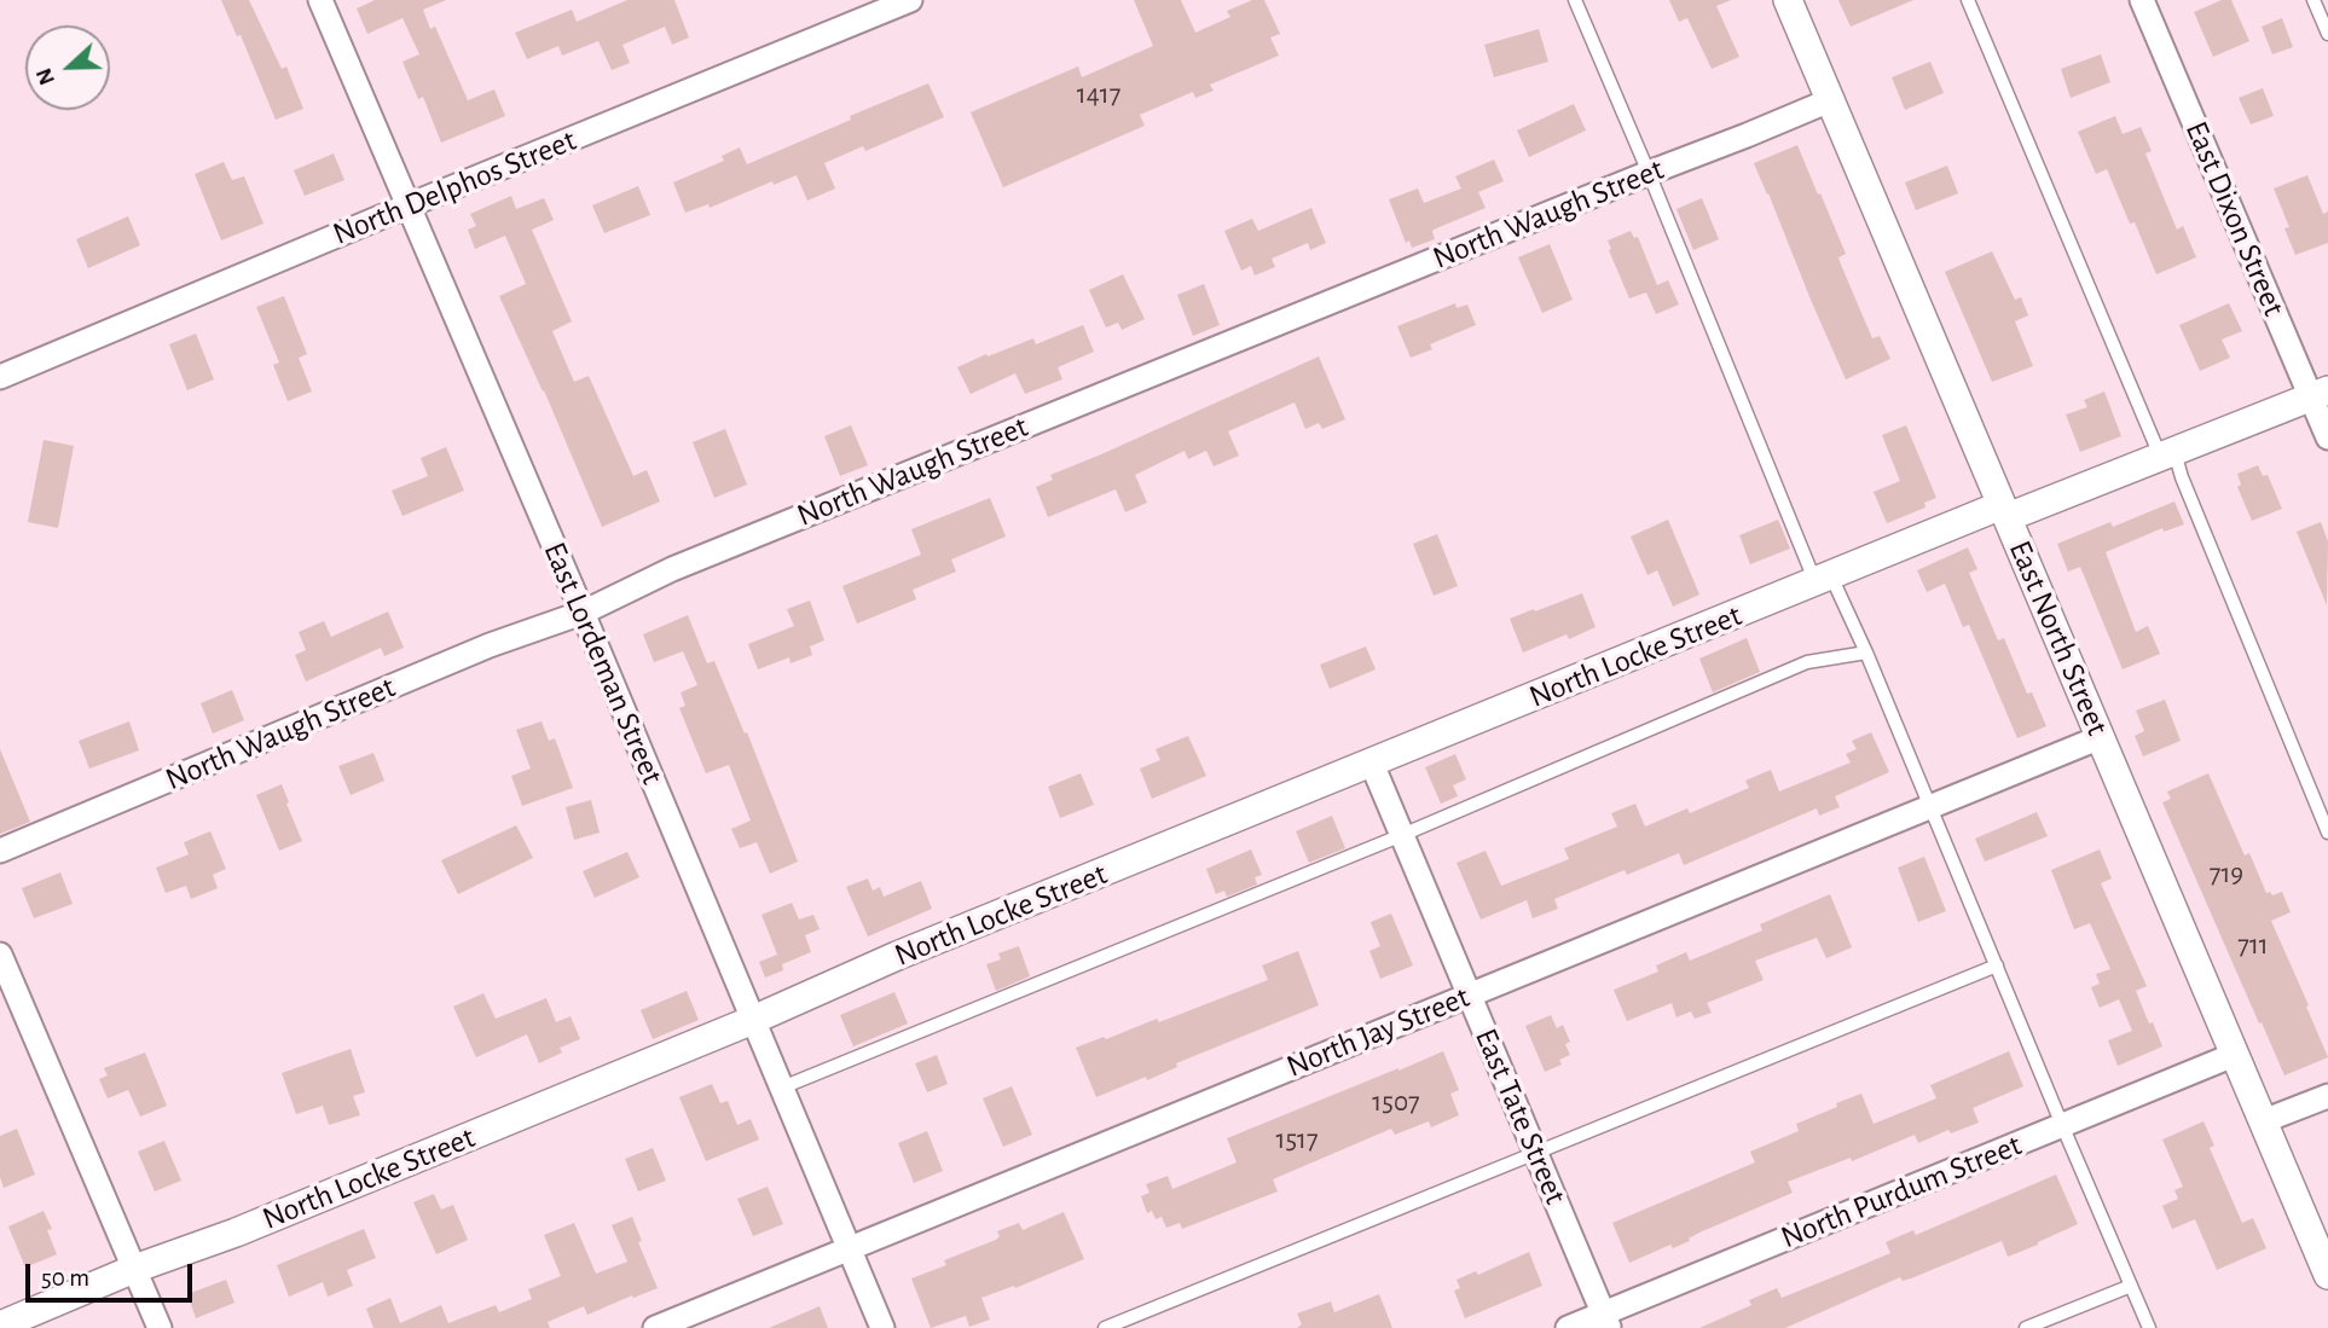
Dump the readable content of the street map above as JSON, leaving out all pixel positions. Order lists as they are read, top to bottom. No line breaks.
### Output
{"streets":{"street":["North Delphos Street","North Waugh Street","East Dixon Street","East North Street","North Locke Street","East Lordeman Street","North Jay Street","East Tate Street","North Purdum Street"]},"crossings":[["North Delphos Street","East Lordeman Street"],["North Waugh Street","East North Street"],["North Waugh Street","East Lordeman Street"],["East Dixon Street","North Locke Street"],["East North Street","North Locke Street"],["East North Street","North Jay Street"],["East North Street","North Purdum Street"],["North Locke Street","East Lordeman Street"],["North Locke Street","East Tate Street"],["East Lordeman Street","North Jay Street"],["North Jay Street","East Tate Street"],["East Tate Street","North Purdum Street"]],"house_numbers":["1417","719","711","1507","1517"],"scale_bar":"50 m","north":"left"}
